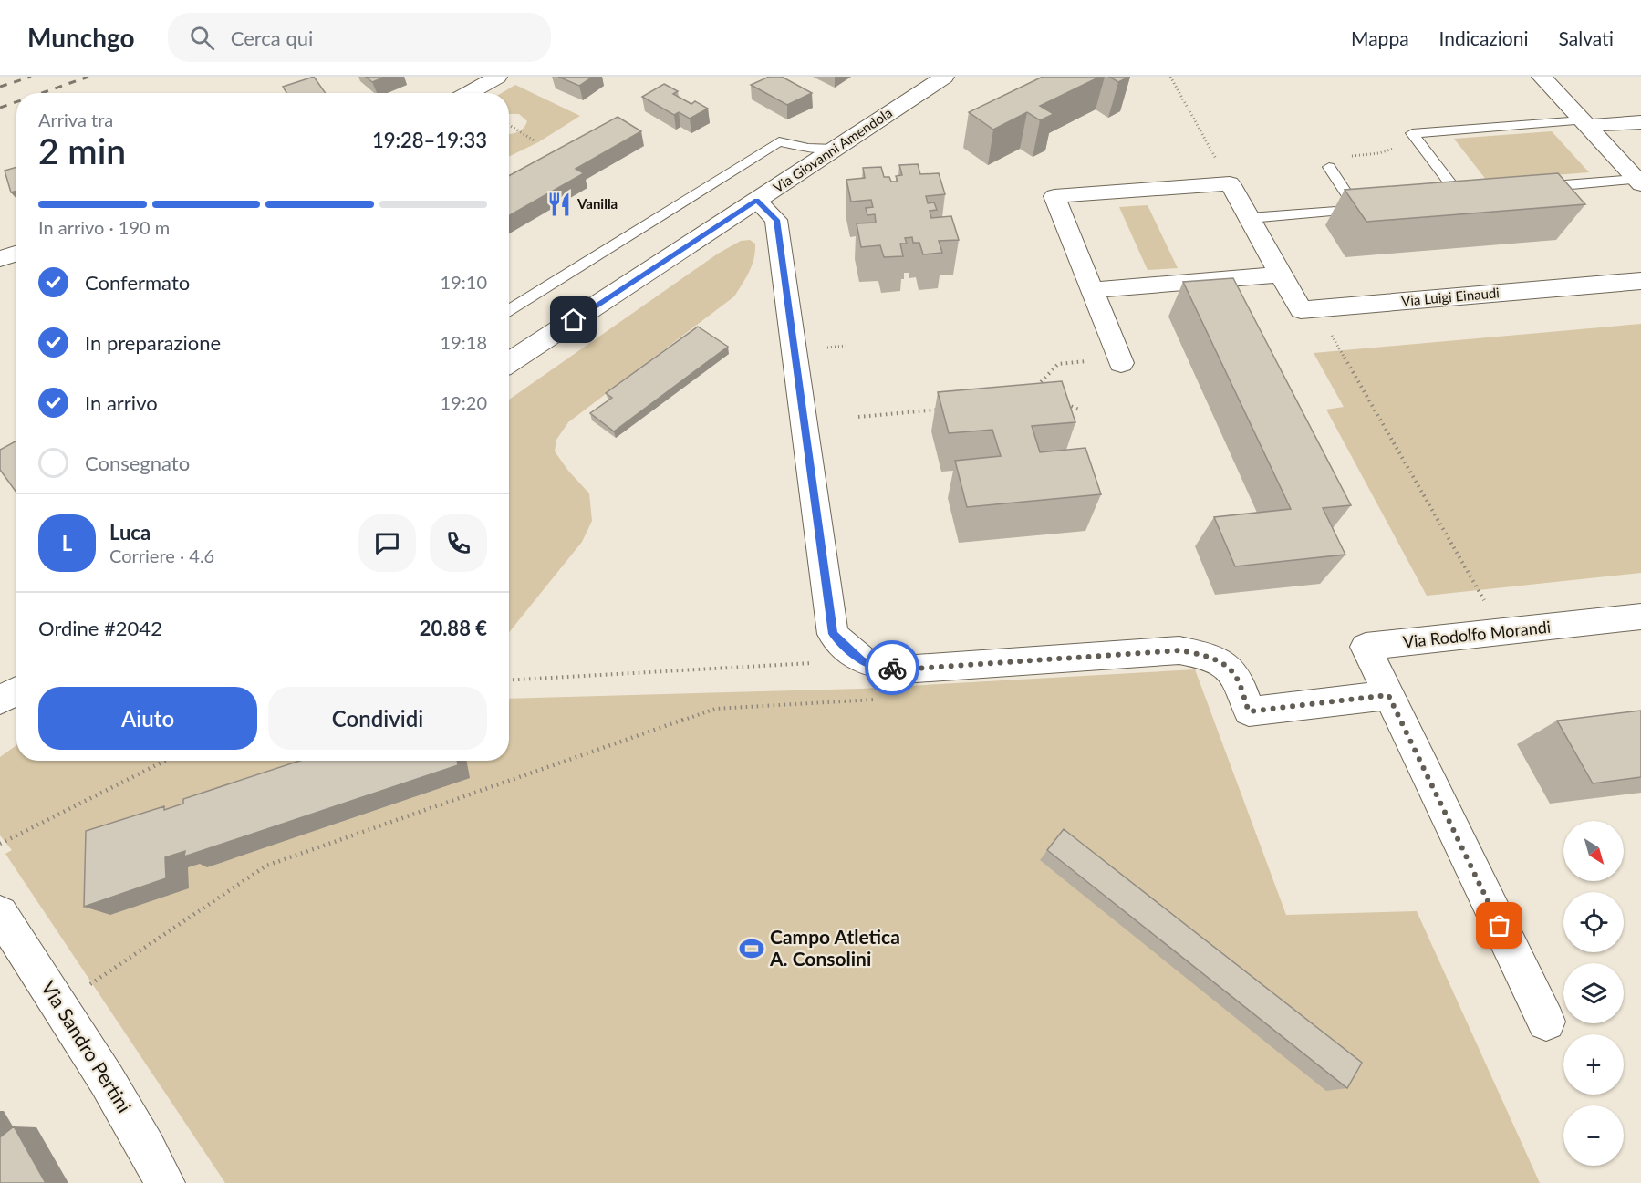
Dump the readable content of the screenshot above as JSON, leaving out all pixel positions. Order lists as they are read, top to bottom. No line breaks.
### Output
{"streets":{"street":["Via Giovanni Amendola","Via Luigi Einaudi","Via Rodolfo Morandi","Via Sandro Pertini"]},"places":{"restaurant":["Vanilla"],"sports":["Campo Atletica A. Consolini"]},"north":"bottom right","page":{"header":"Munchgo","search":"Cerca qui","nav":["Mappa","Indicazioni","Salvati"],"heading":["2 min","Arriva tra","19:28–19:33"],"panel":["Luca","Corriere · 4.6","Ordine #2042","20.88 €"],"bar":"In arrivo · 190 m","list":[["Confermato","19:10"],["In preparazione","19:18"],["In arrivo","19:20"],"Consegnato"],"round":"L","buttons":["Aiuto","Condividi"],"map_buttons":["+","−"]}}
